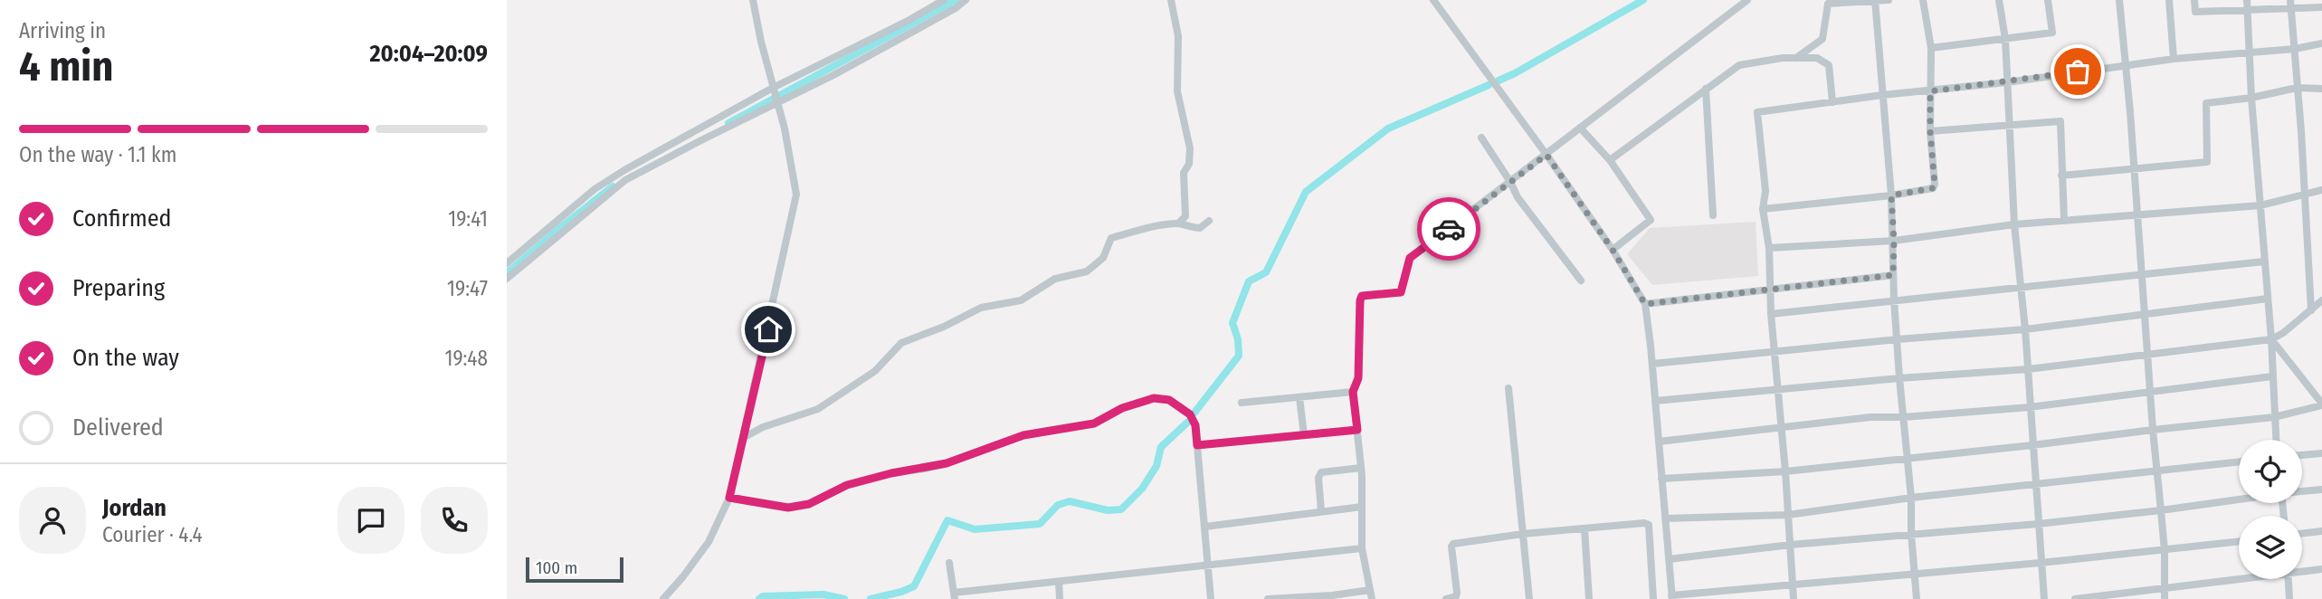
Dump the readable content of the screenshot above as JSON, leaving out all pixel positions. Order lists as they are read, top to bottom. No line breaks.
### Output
{"scale_bar":"100 m","page":{"heading":["4 min","Arriving in","20:04–20:09"],"panel":["Jordan","Courier · 4.4"],"bar":"On the way · 1.1 km","list":[["Confirmed","19:41"],["Preparing","19:47"],["On the way","19:48"],"Delivered"],"scale":"100 m"}}
